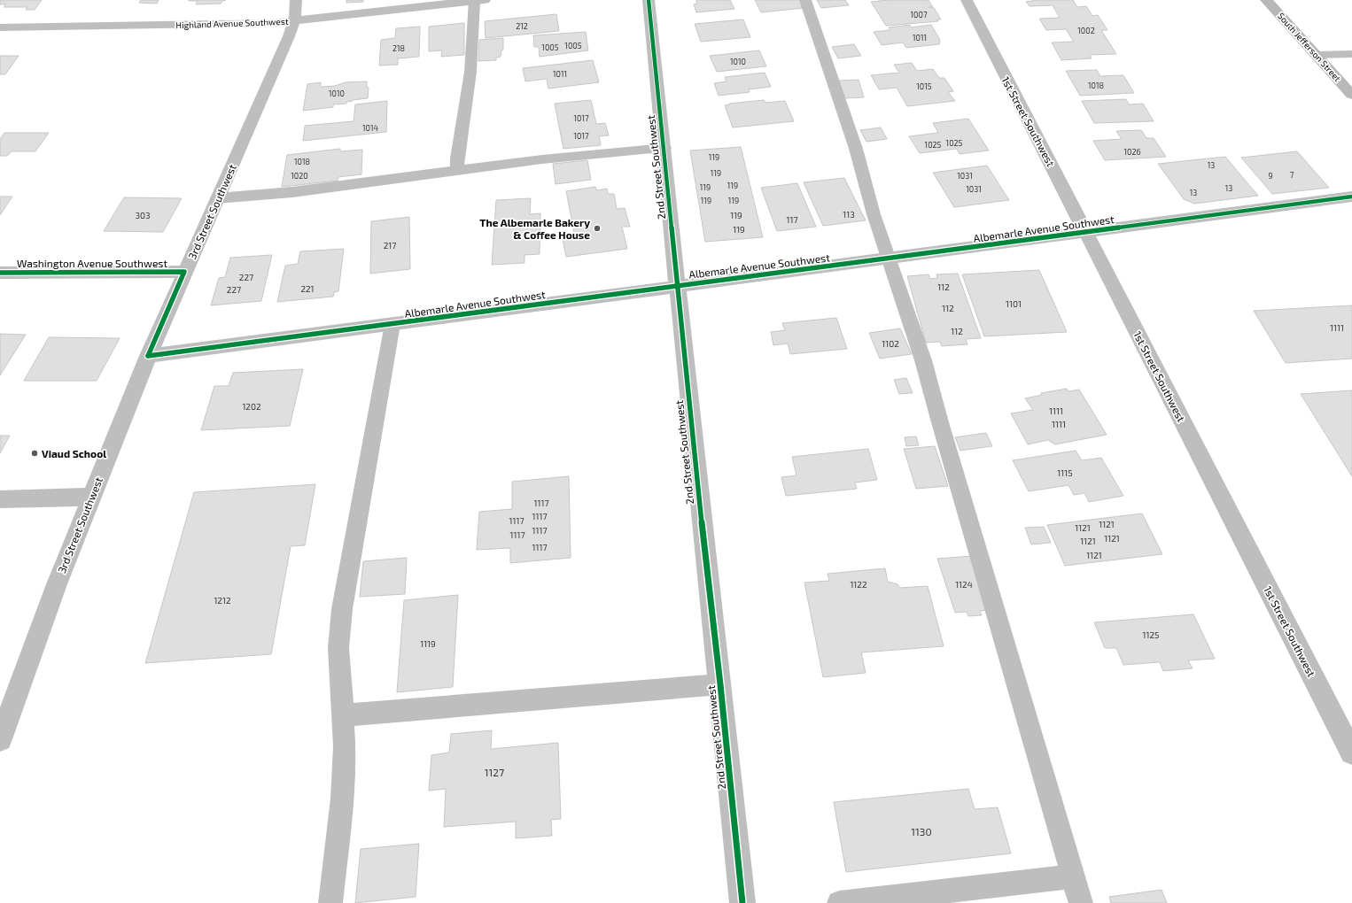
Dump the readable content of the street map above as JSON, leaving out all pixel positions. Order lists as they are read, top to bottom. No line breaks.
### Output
{"streets":{"main road":["South Jefferson Street"],"street":["Highland Avenue Southwest","1st Street Southwest","2nd Street Southwest","3rd Street Southwest","Albemarle Avenue Southwest","Washington Avenue Southwest"]},"crossings":[["Highland Avenue Southwest","3rd Street Southwest"],["1st Street Southwest","Albemarle Avenue Southwest"],["2nd Street Southwest","Albemarle Avenue Southwest"],["3rd Street Southwest","Albemarle Avenue Southwest"],["3rd Street Southwest","Washington Avenue Southwest"]],"places":["The Albemarle Bakery & Coffee House","Viaud School"],"house_numbers":["1007","212","1002","1011","1005","1005","218","1010","1011","1018","1015","1010","1017","1014","1017","1025","1025","1026","119","1018","13","119","7","1020","1031","9","119","119","13","1031","13","119","119","113","303","119","117","119","217","227","112","221","227","1101","112","1111","112","1102","1202","1111","1111","1115","1117","1117","1117","1121","1121","1117","1117","1121","1121","1117","1121","1122","1124","1212","1125","1119","1127","1130"]}
